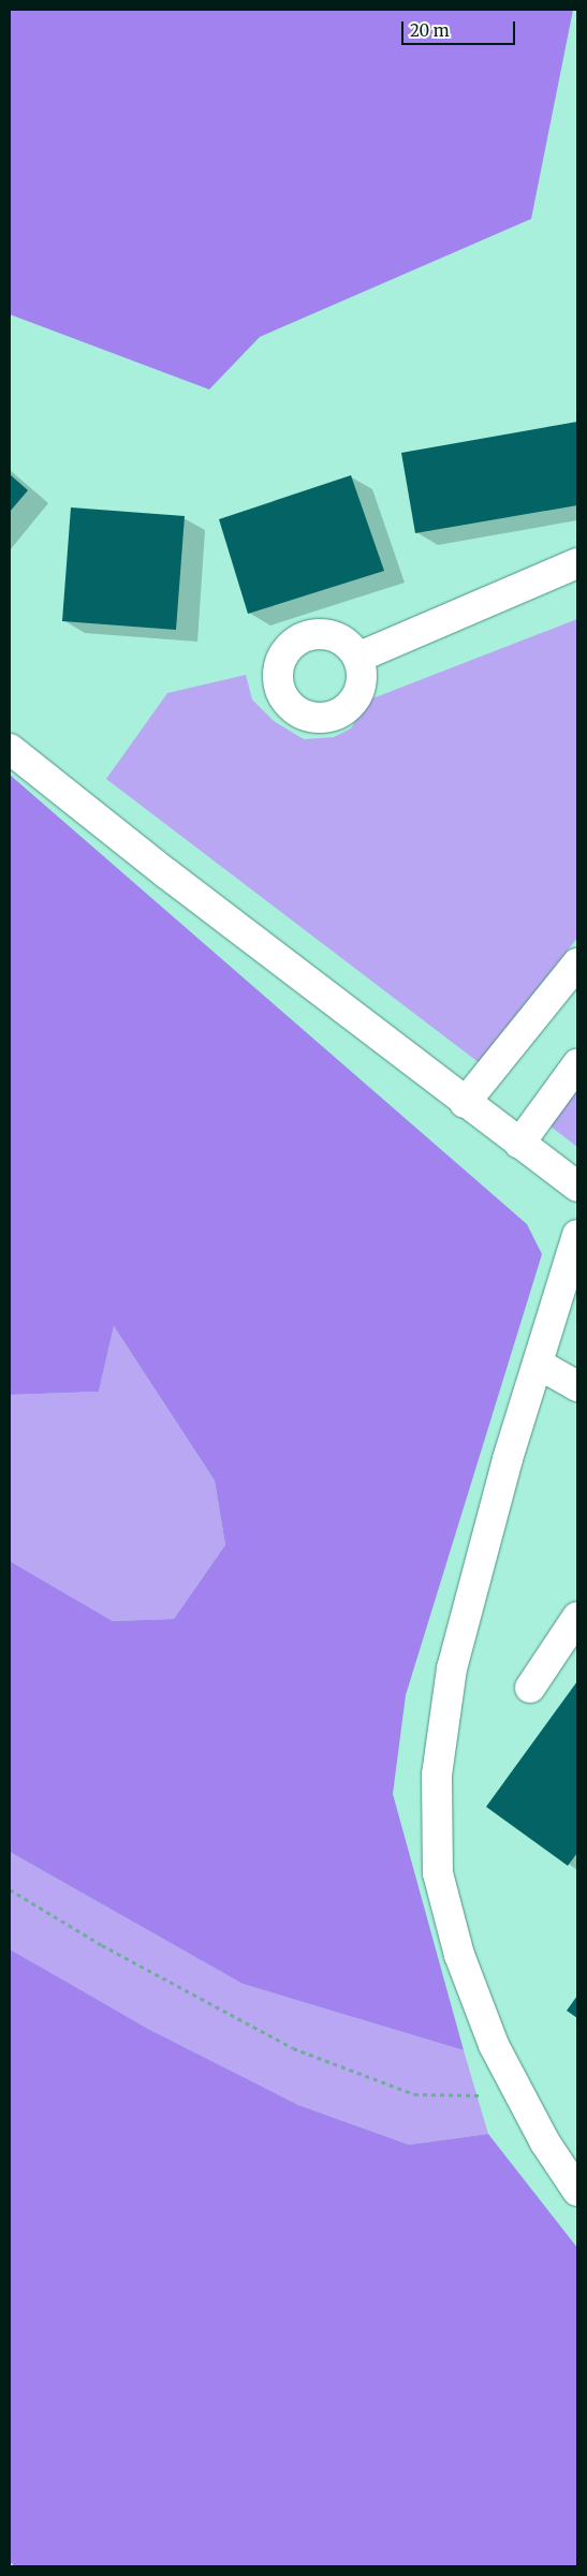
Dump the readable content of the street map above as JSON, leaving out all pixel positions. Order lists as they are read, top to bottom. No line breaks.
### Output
{"scale_bar":"20 m"}
